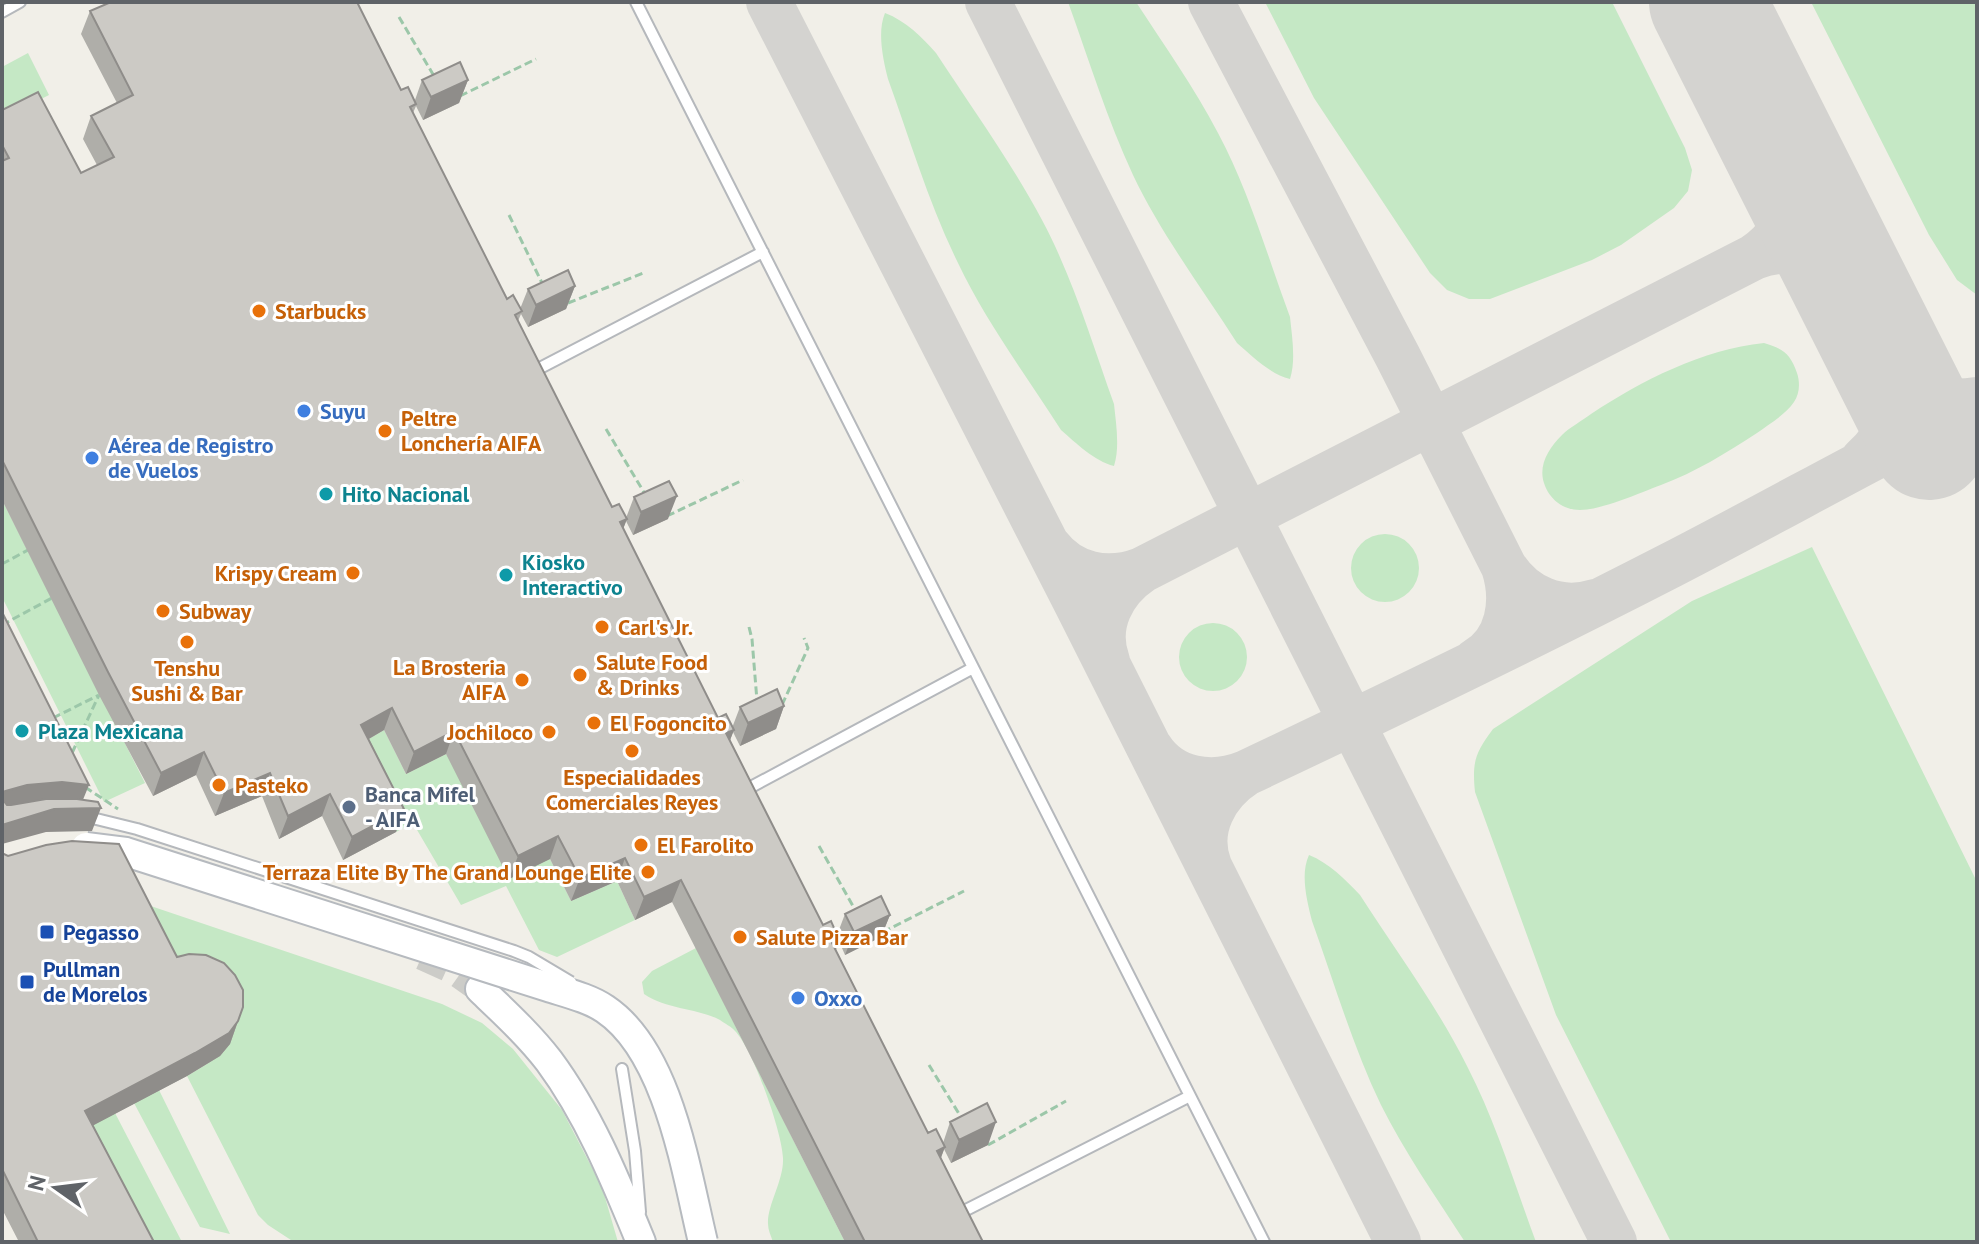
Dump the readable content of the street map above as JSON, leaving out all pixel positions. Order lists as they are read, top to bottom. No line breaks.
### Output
{"places":{"other":["Starbucks","Suyu","Peltre Lonchería AIFA","Aérea de Registro de Vuelos","Hito Nacional","Krispy Cream","Kiosko Interactivo","Subway","Carl's Jr.","Tenshu Sushi & Bar","Salute Food & Drinks","La Brosteria AIFA","El Fogoncito","Plaza Mexicana","Jochiloco","Especialidades Comerciales Reyes","Pasteko","Banca Mifel - AIFA","El Farolito","Terraza Elite By The Grand Lounge Elite","Salute Pizza Bar","Oxxo"],"transit":["Pegasso","Pullman de Morelos"]},"north":"left"}
